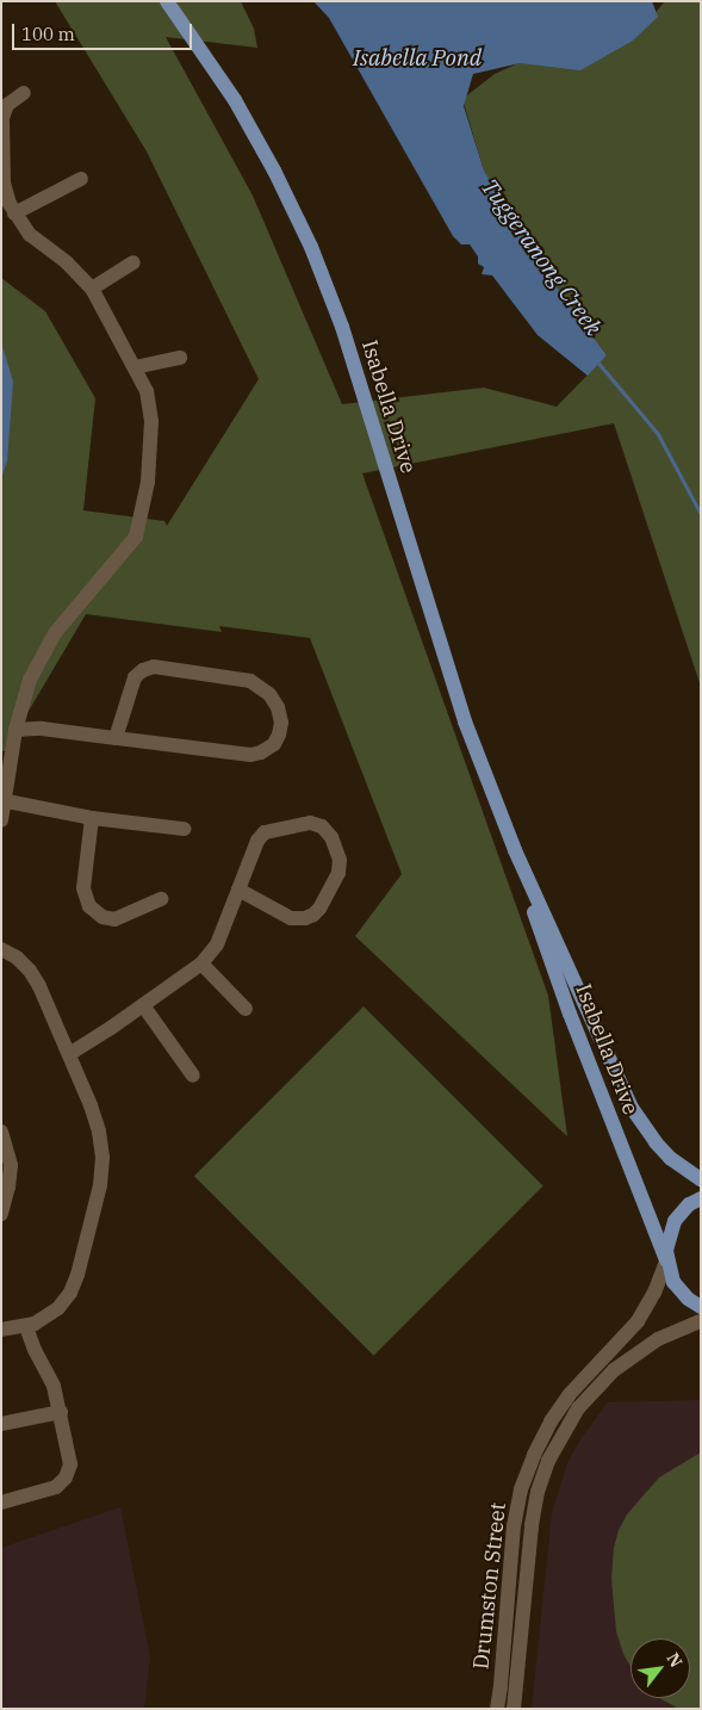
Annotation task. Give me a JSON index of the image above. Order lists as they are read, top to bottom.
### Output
{
  "streets": {
    "main road": ["Isabella Drive"],
    "street": ["Drumston Street"]
  },
  "crossings": [
    ["Isabella Drive", "Drumston Street"]
  ],
  "water": ["Isabella Pond", "Tuggeranong Creek"],
  "scale_bar": "100 m",
  "north": "top right"
}
